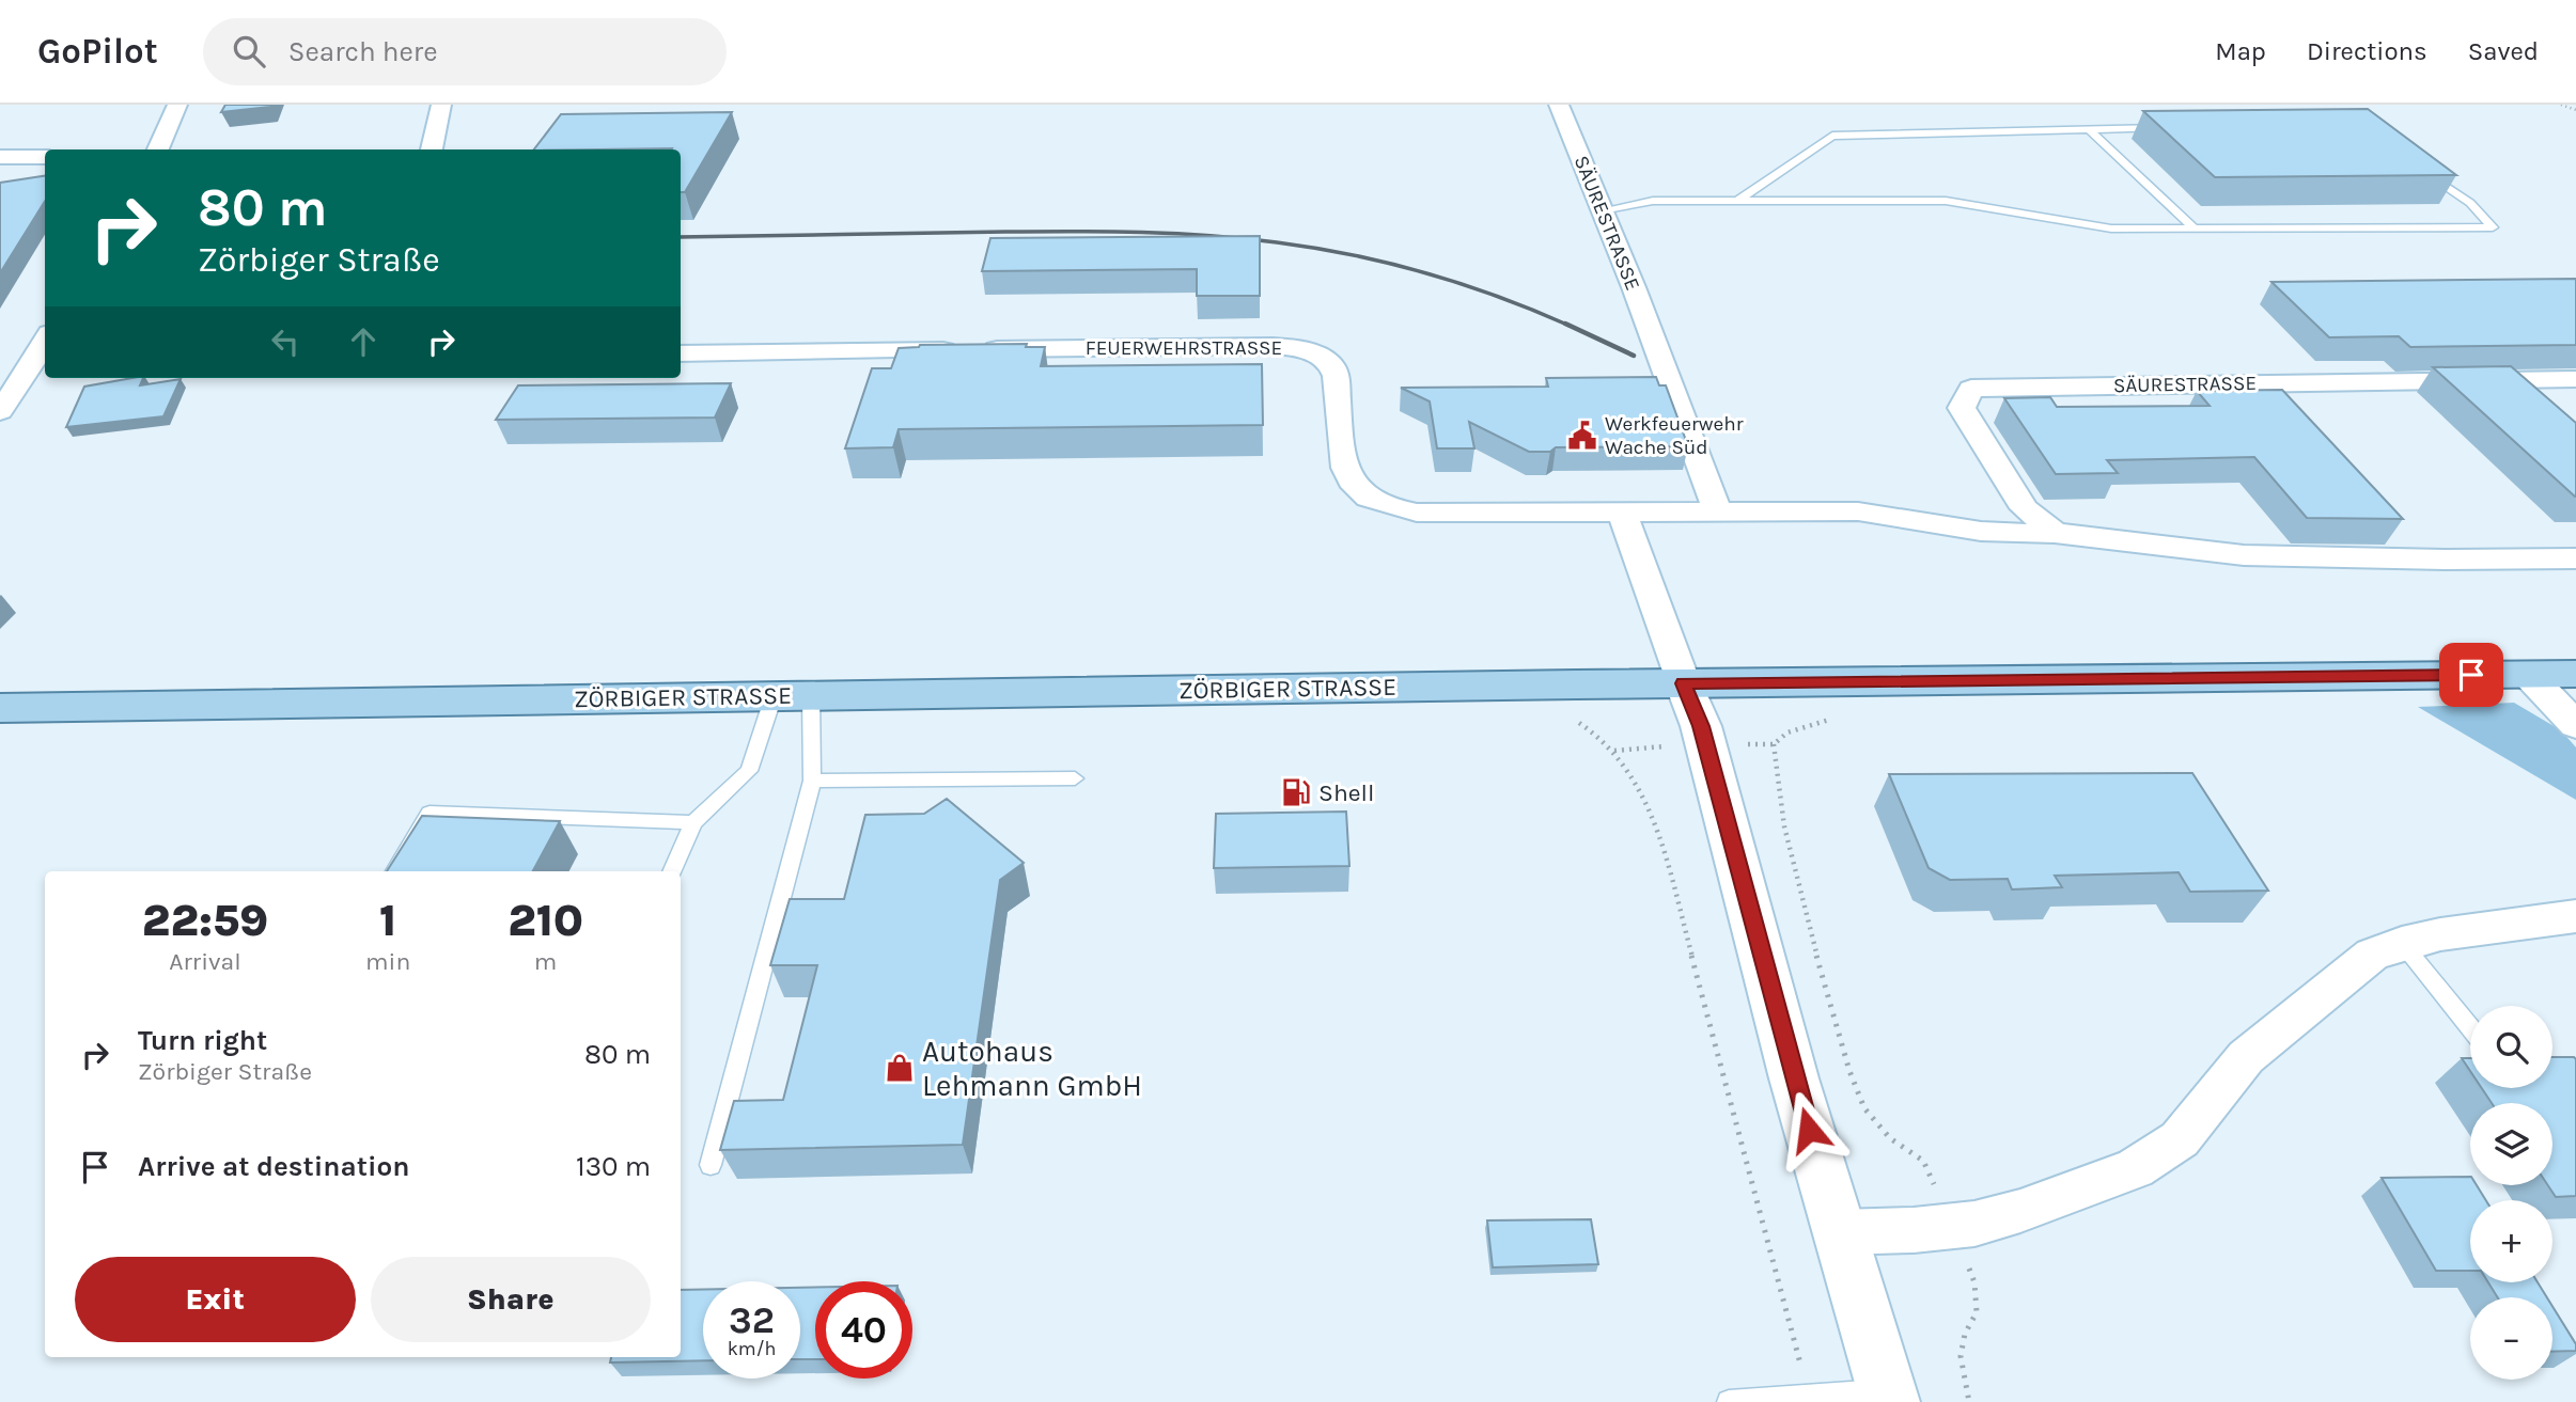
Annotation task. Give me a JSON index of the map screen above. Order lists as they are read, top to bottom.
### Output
{
  "streets": {
    "main road": ["ZÖRBIGER STRASSE"],
    "street": ["SÄURESTRASSE", "FEUERWEHRSTRASSE"]
  },
  "places": {
    "public building": ["Werkfeuerwehr Wache Süd"],
    "fuel station": ["Shell"],
    "shop": ["Autohaus Lehmann GmbH"]
  },
  "page": {
    "header": "GoPilot",
    "search": "Search here",
    "nav": ["Map", "Directions", "Saved"],
    "turn": ["80 m", "Zörbiger Straße"],
    "eta": [
      "22:59",
      "Arrival",
      "1",
      "min",
      "210",
      "m"
    ],
    "list": [
      {
        "name": "Turn right",
        "note": "Zörbiger Straße",
        "value": "80 m"
      },
      {
        "name": "Arrive at destination",
        "value": "130 m"
      }
    ],
    "map_buttons": ["+", "−"],
    "buttons": ["Exit", "Share"],
    "speed": "32 km/h",
    "limit": "40"
  }
}
